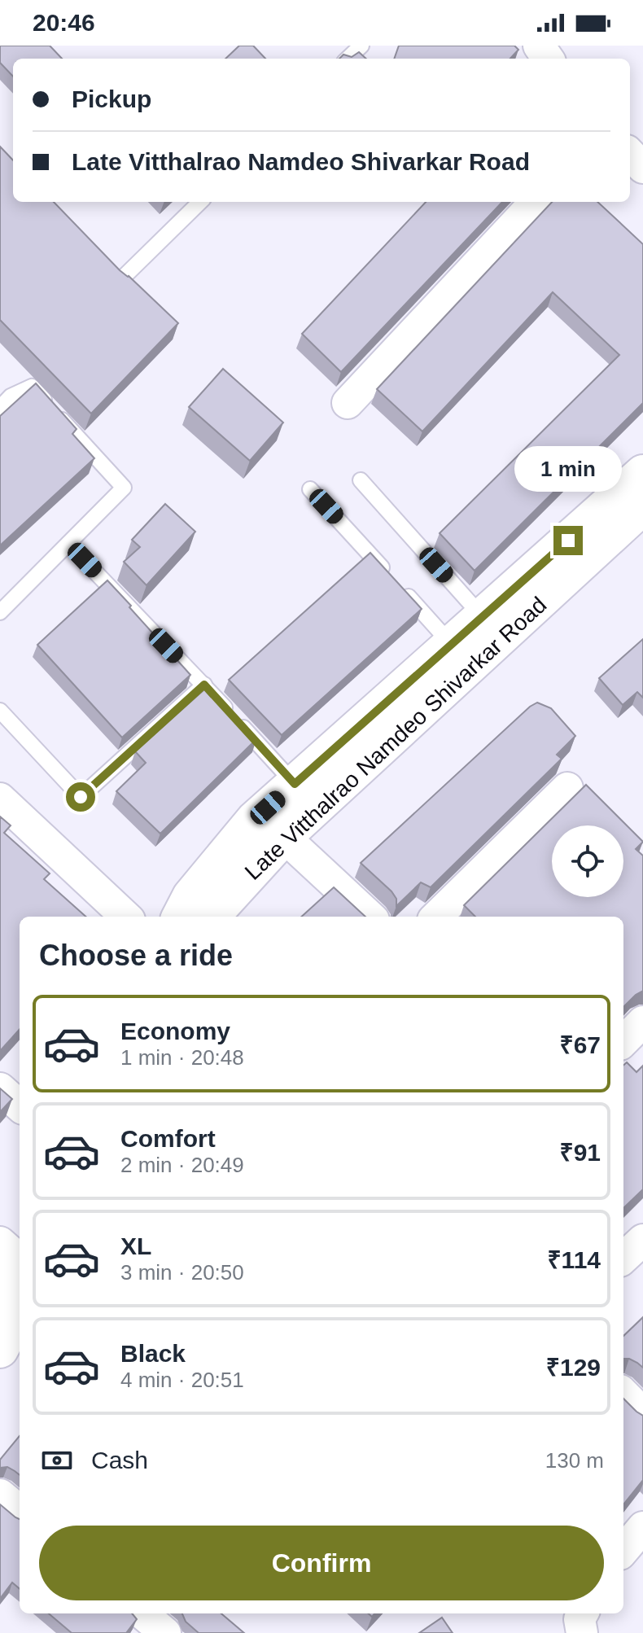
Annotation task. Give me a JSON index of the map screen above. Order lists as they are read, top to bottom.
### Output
{
  "streets": {
    "main road": ["Late Vitthalrao Namdeo Shivarkar Road"]
  },
  "page": {
    "status": "20:46",
    "banner": ["Pickup", "Late Vitthalrao Namdeo Shivarkar Road"],
    "bubble": "1 min",
    "heading": "Choose a ride",
    "list": [
      {
        "name": "Economy",
        "note": "1 min · 20:48",
        "value": "₹67"
      },
      {
        "name": "Comfort",
        "note": "2 min · 20:49",
        "value": "₹91"
      },
      {
        "name": "XL",
        "note": "3 min · 20:50",
        "value": "₹114"
      },
      {
        "name": "Black",
        "note": "4 min · 20:51",
        "value": "₹129"
      }
    ],
    "pay": ["Cash", "130 m"],
    "buttons": "Confirm"
  }
}
